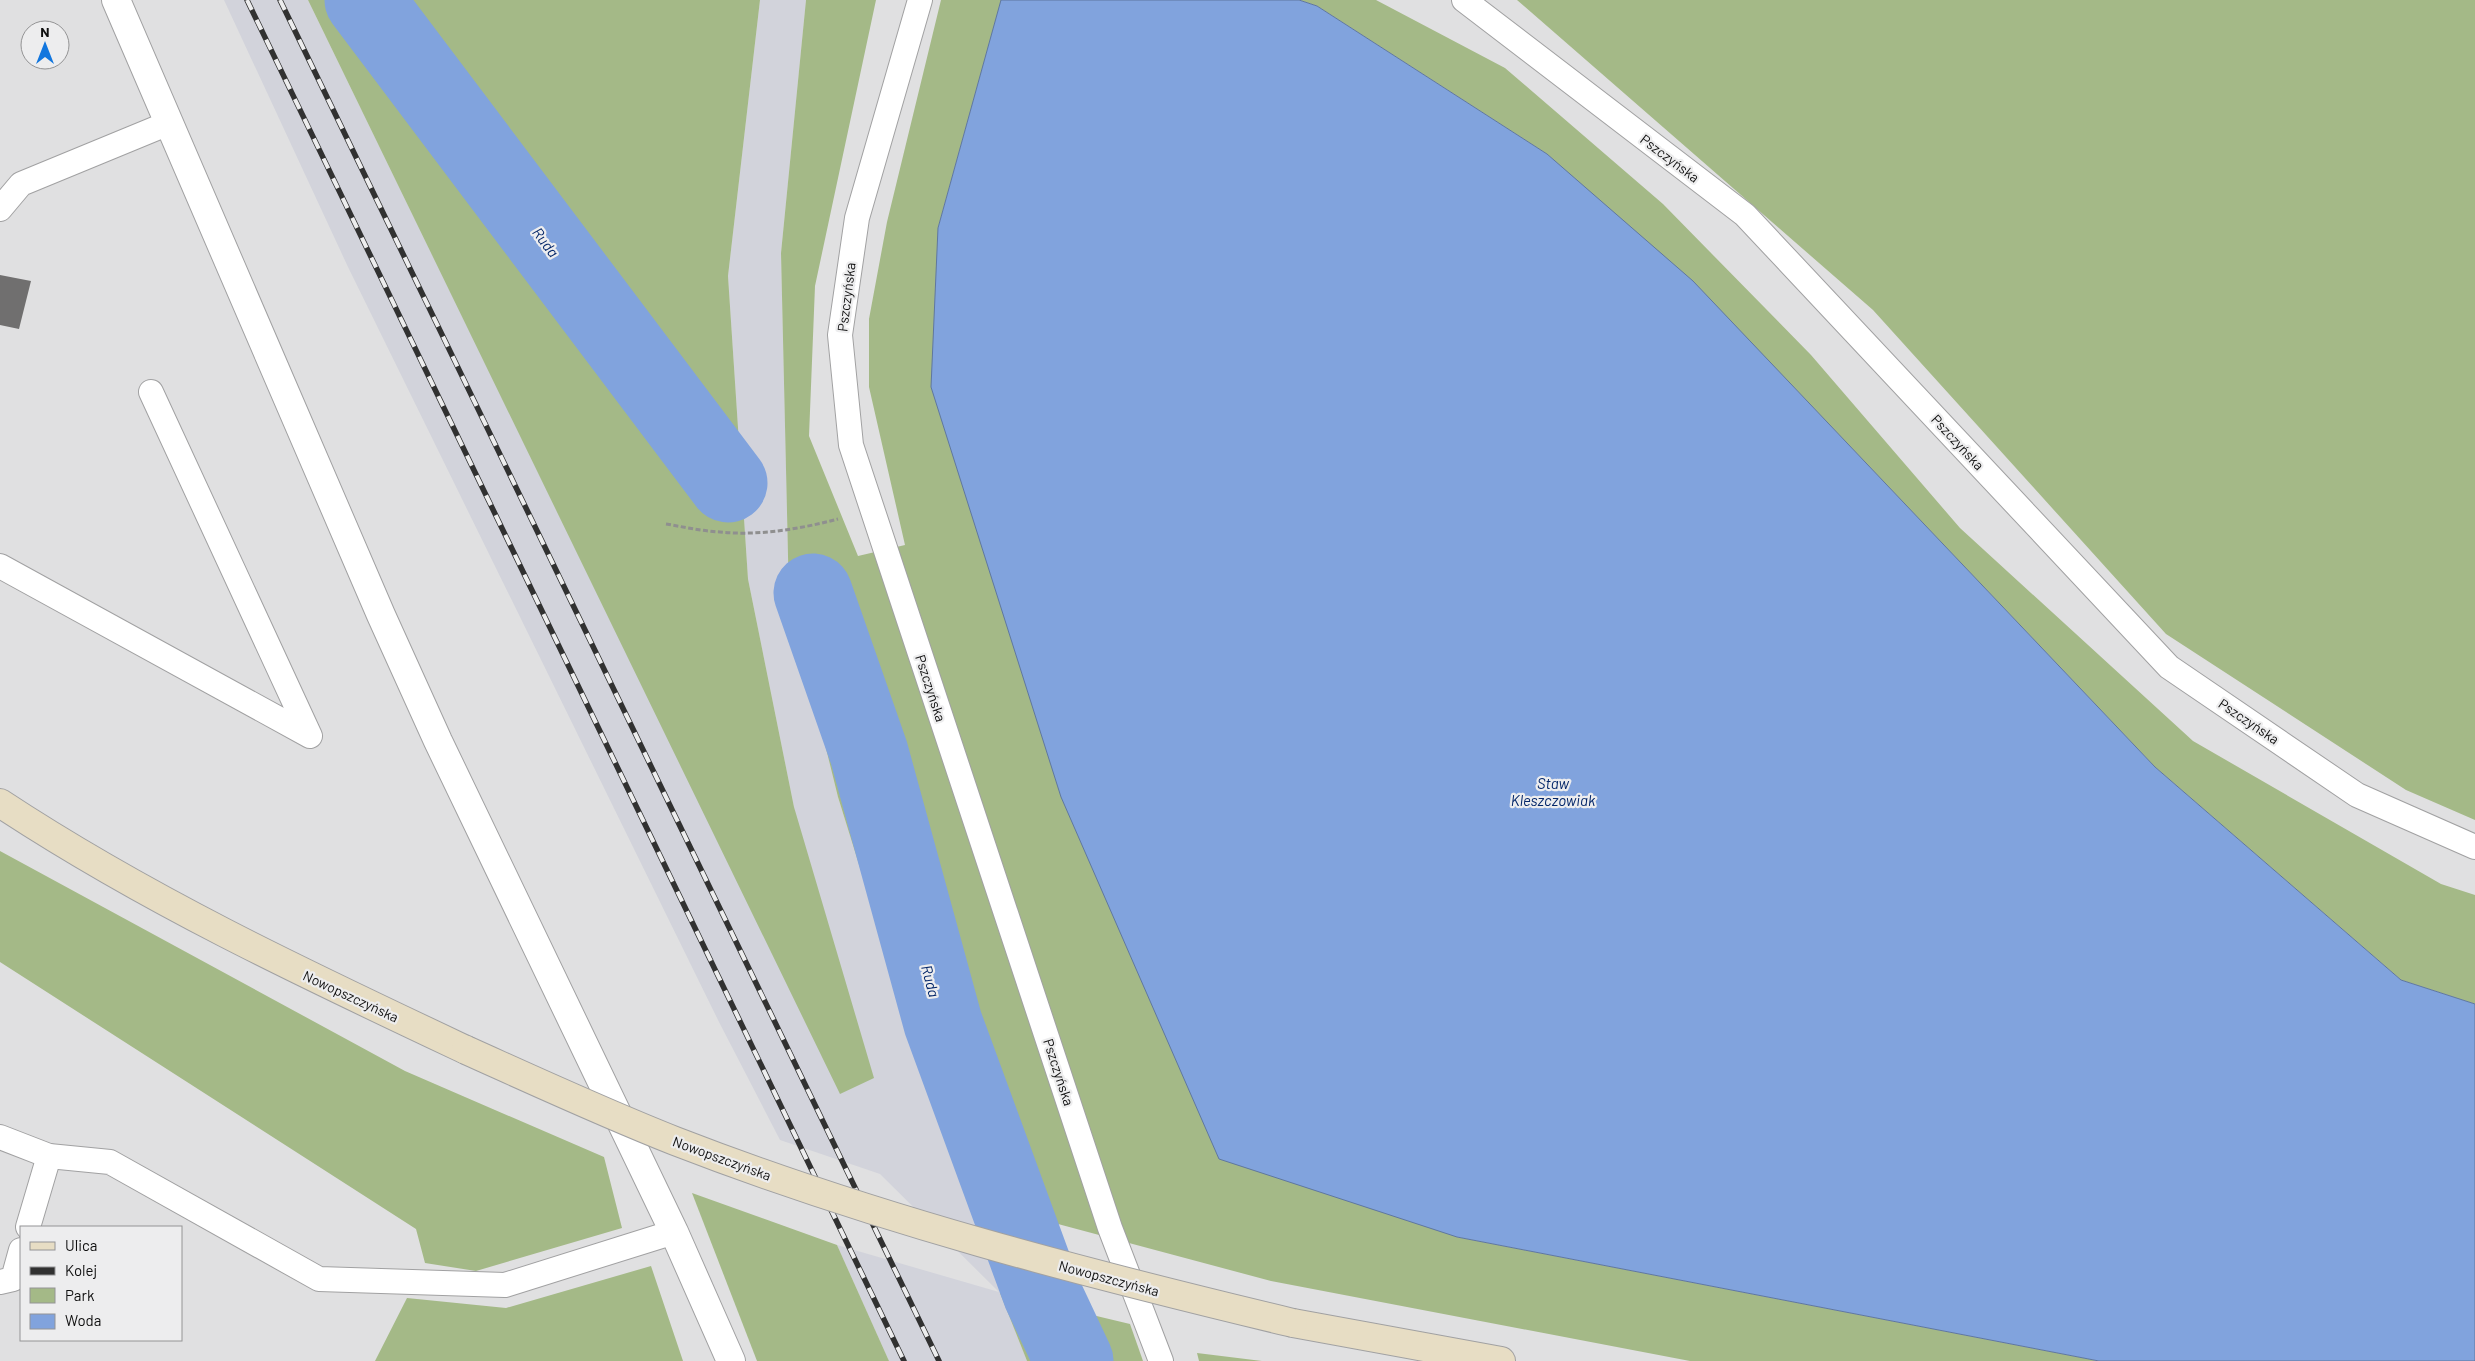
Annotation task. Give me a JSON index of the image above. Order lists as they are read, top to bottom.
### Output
{
  "streets": {
    "main road": ["Nowopszczyńska"],
    "lane": ["Pszczyńska"]
  },
  "water": ["Ruda", "Staw Kleszczowiak"],
  "legend": [
    "Ulica",
    "Kolej",
    "Park",
    "Woda"
  ],
  "north": "top"
}
